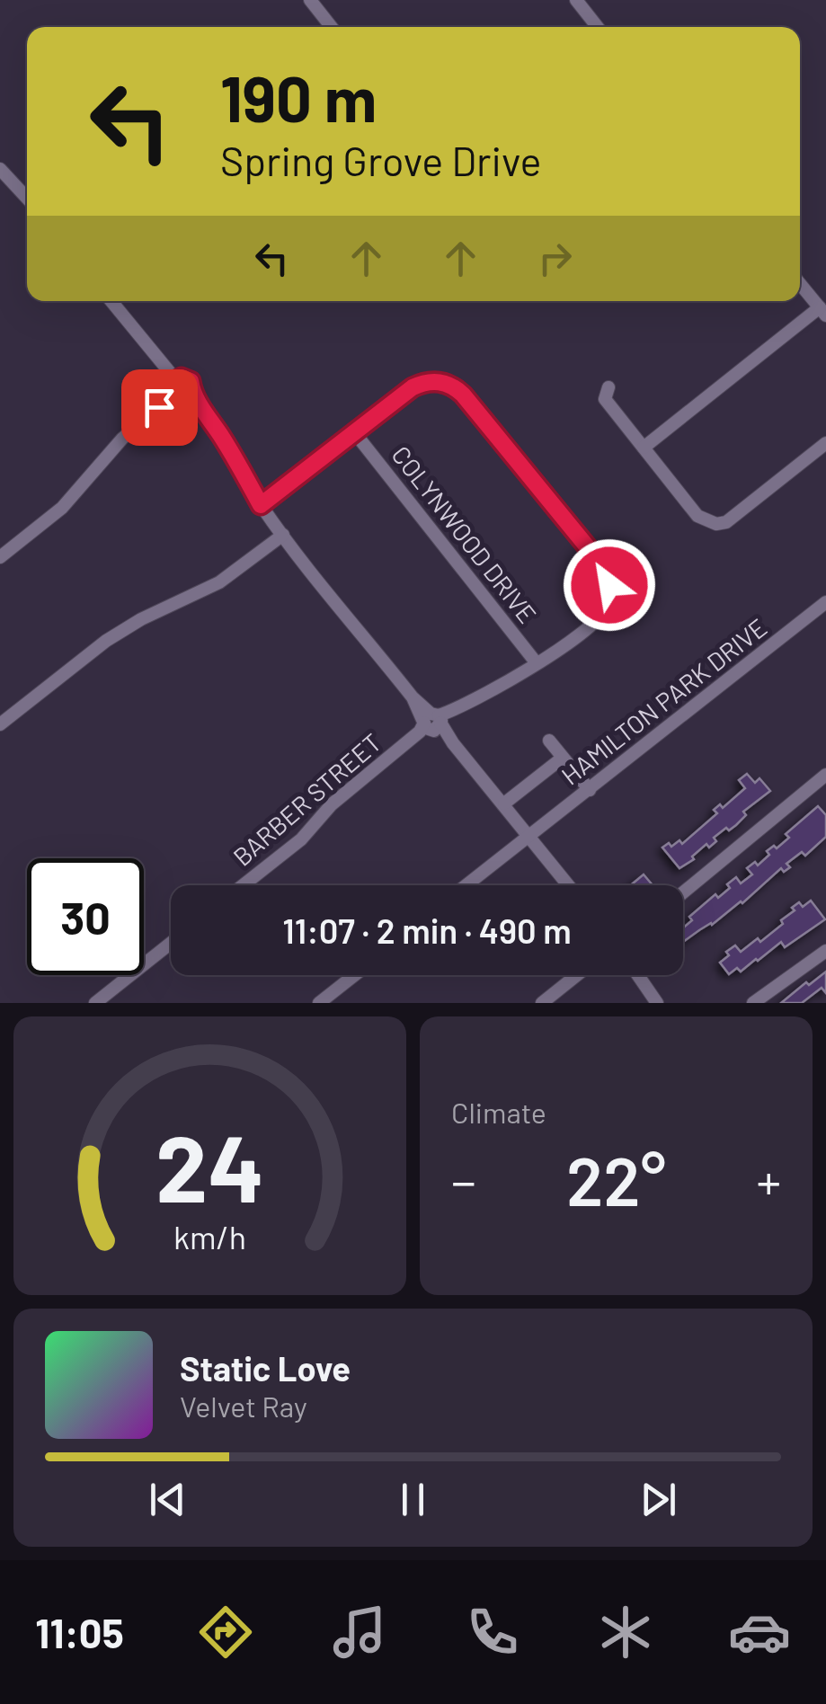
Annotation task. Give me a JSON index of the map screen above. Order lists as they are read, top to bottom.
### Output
{
  "streets": {
    "street": ["COLYNWOOD DRIVE", "HAMILTON PARK DRIVE", "BARBER STREET"]
  },
  "crossings": [
    ["COLYNWOOD DRIVE", "BARBER STREET"]
  ],
  "page": {
    "turn": ["190 m", "Spring Grove Drive"],
    "limit": "30",
    "trip": "11:07 · 2 min · 490 m",
    "tile": "Climate",
    "heat": ["−", "22°", "+"],
    "song": ["Static Love", "Velvet Ray"],
    "tabs": "11:05",
    "gauge": ["24", "km/h"]
  }
}
